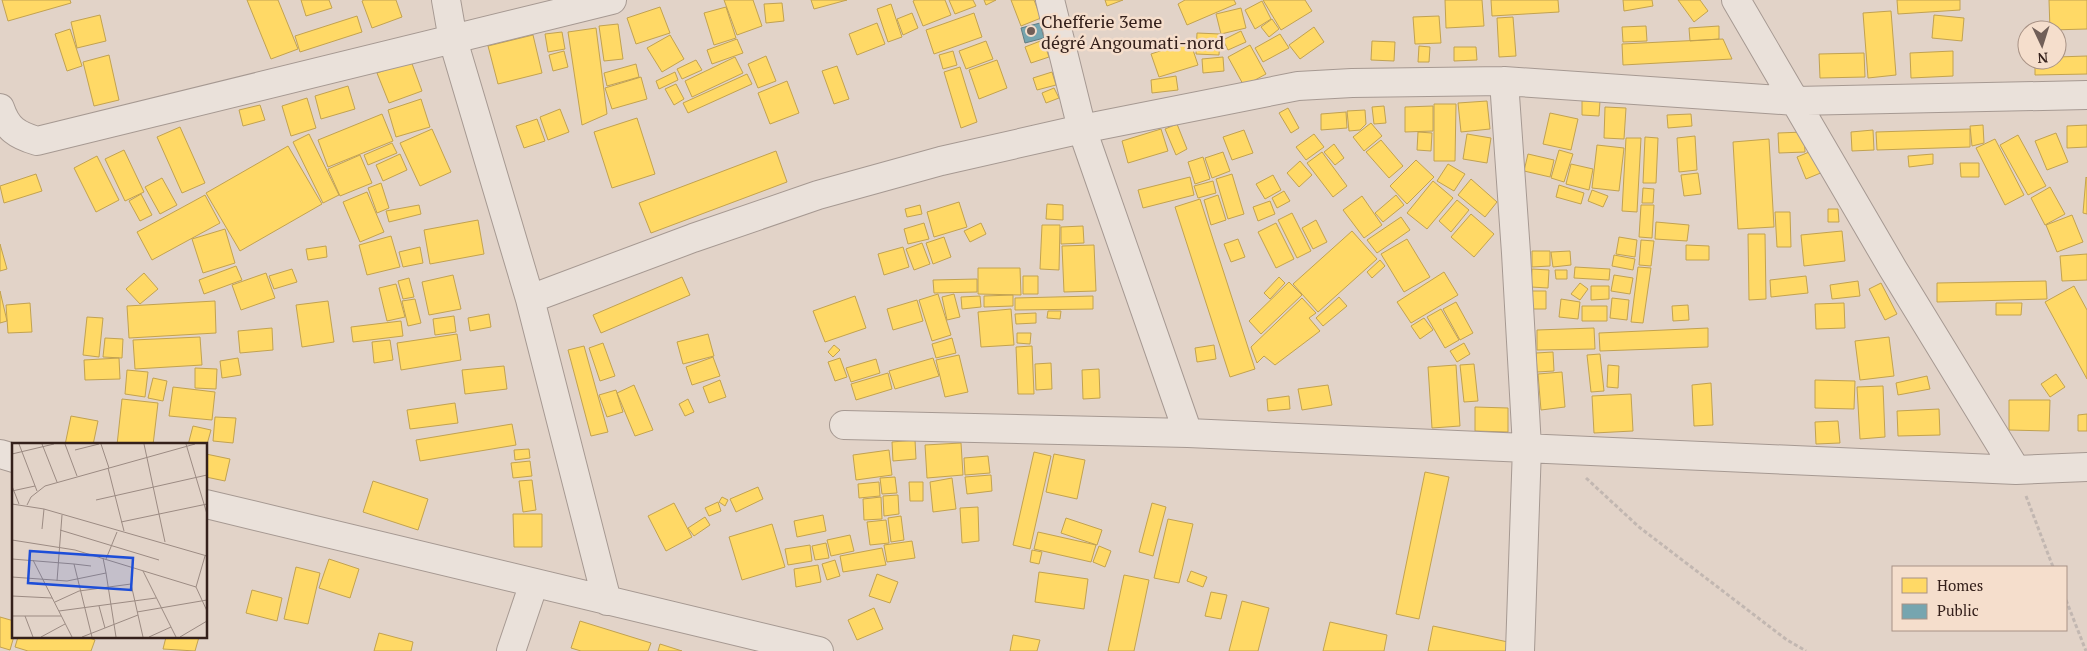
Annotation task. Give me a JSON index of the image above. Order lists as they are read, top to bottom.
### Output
{
  "places": ["Chefferie 3eme dégré Angoumati-nord"],
  "legend": ["Homes", "Public"],
  "north": "bottom"
}
